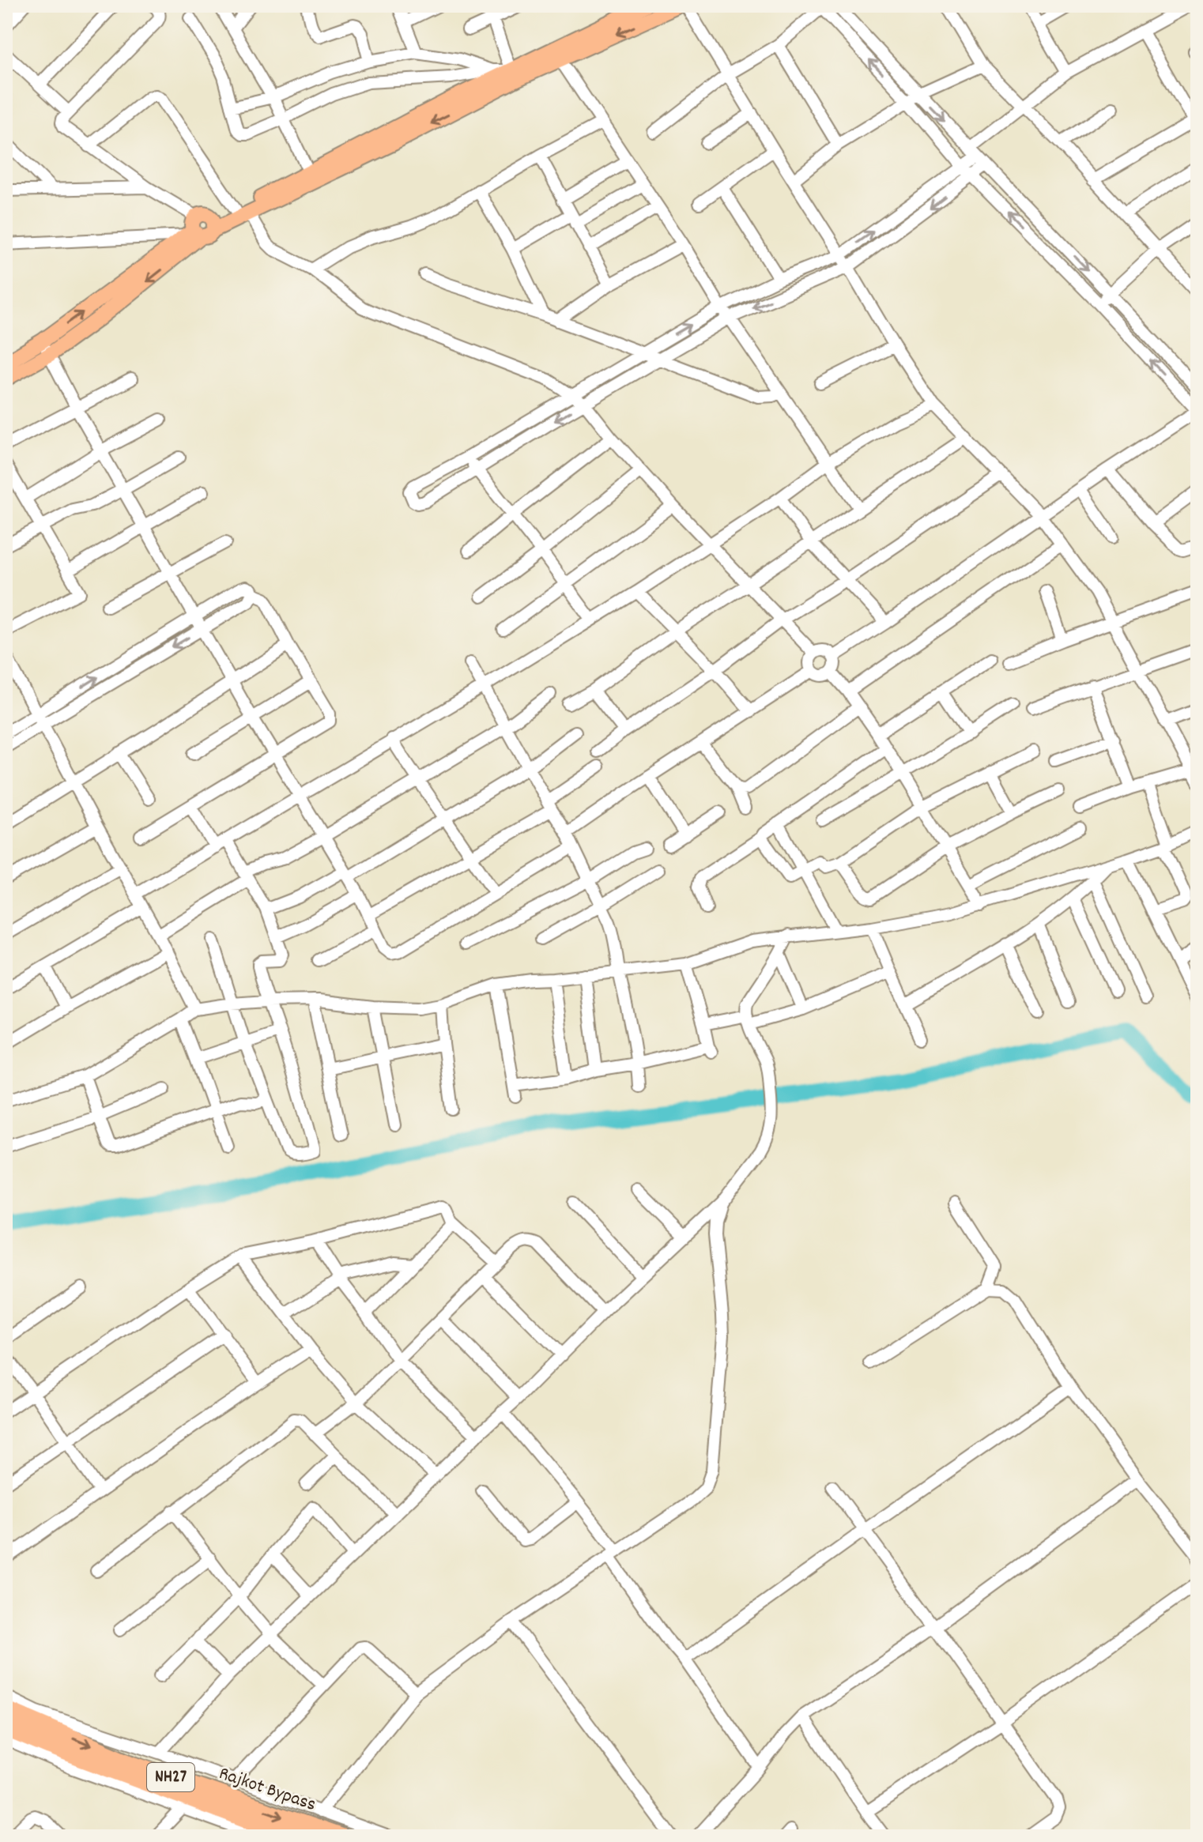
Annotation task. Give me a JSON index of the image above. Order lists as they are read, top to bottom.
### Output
{
  "streets": {
    "highway": ["NH27", "Rajkot Bypass"]
  }
}
